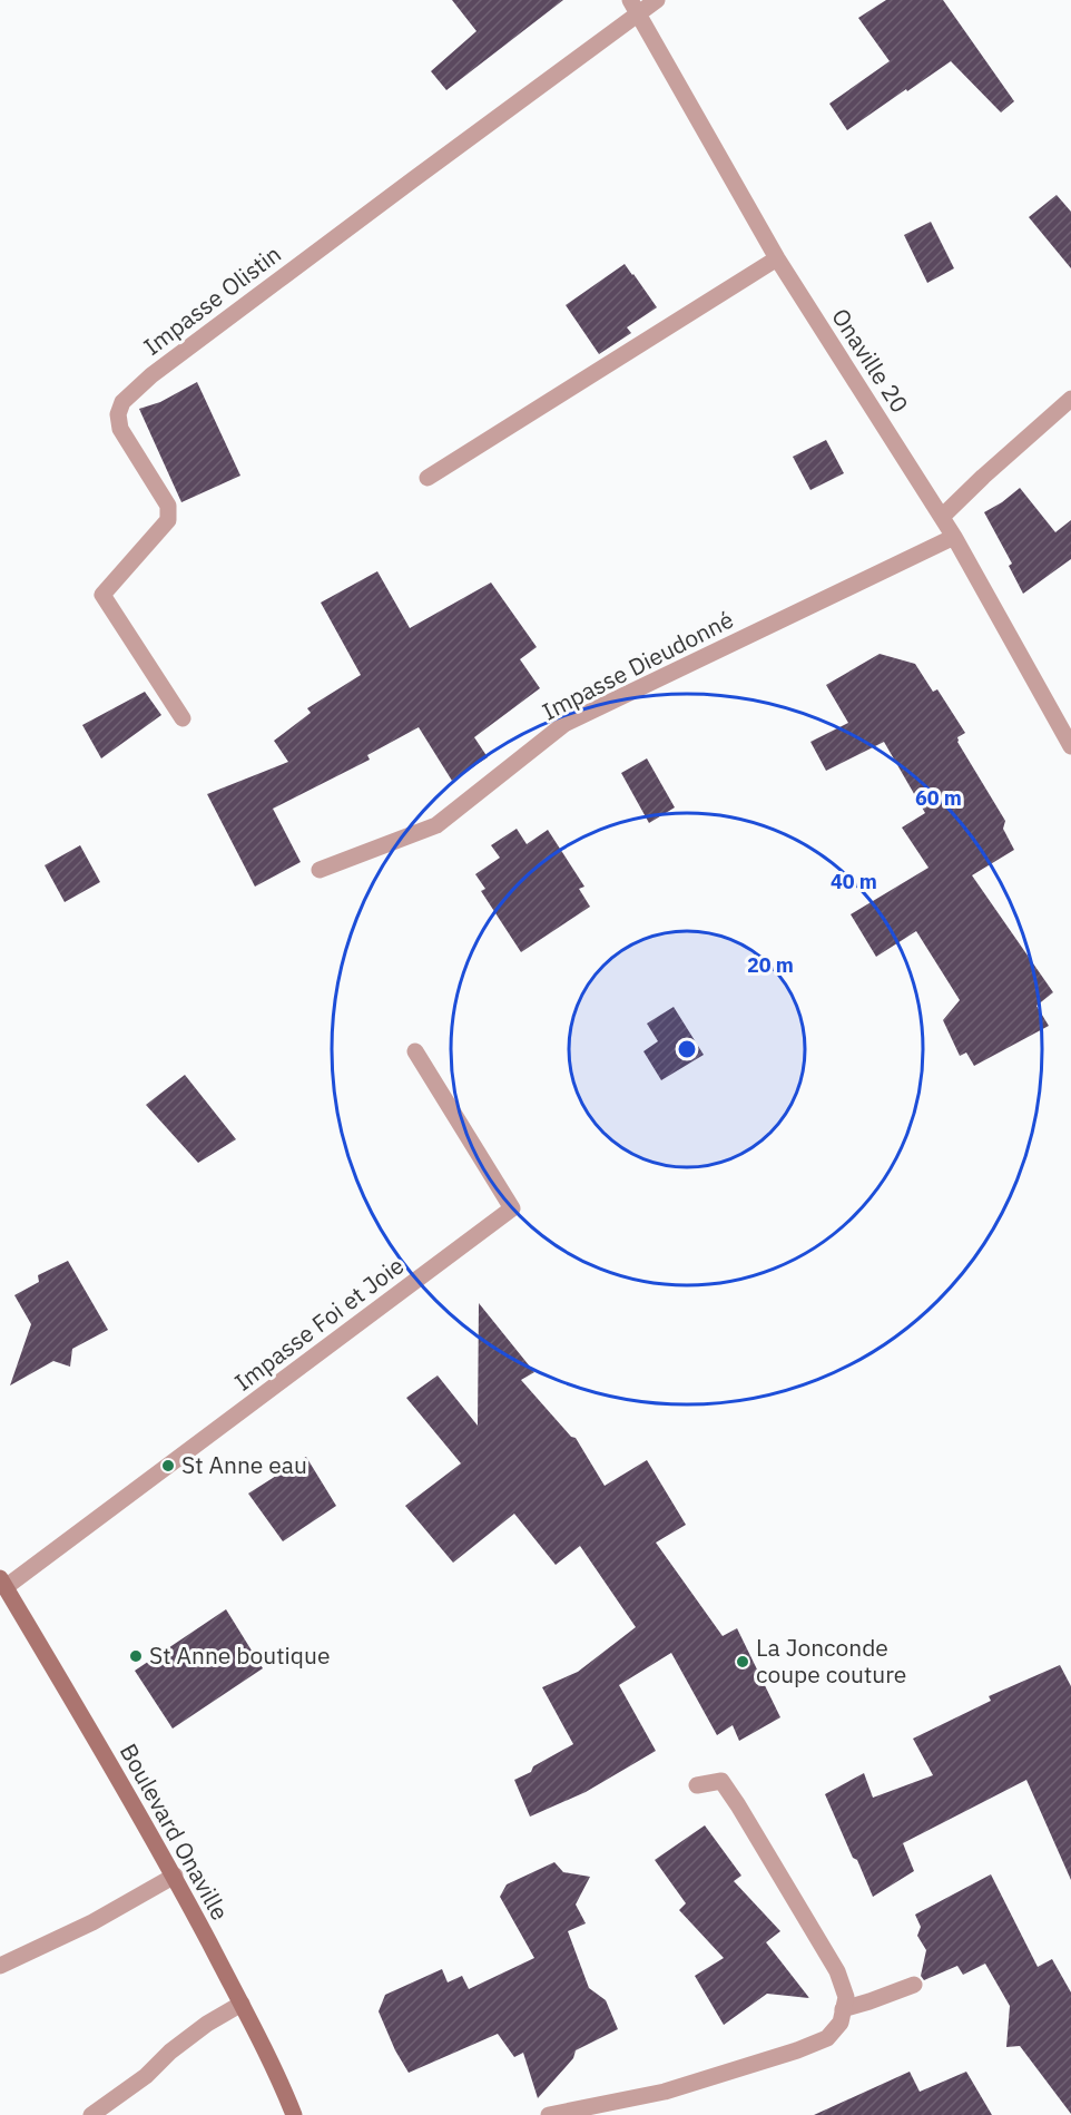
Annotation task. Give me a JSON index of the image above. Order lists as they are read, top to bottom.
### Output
{
  "streets": {
    "street": [
      "Impasse Olistin",
      "Onaville 20",
      "Impasse Dieudonné",
      "Impasse Foi et Joie",
      "Boulevard Onaville"
    ]
  },
  "crossings": [
    ["Impasse Olistin", "Onaville 20"],
    ["Onaville 20", "Impasse Dieudonné"],
    ["Impasse Foi et Joie", "Boulevard Onaville"]
  ],
  "places": ["St Anne eau", "St Anne boutique", "La Jonconde coupe couture"],
  "rings": ["60 m", "40 m", "20 m"]
}
